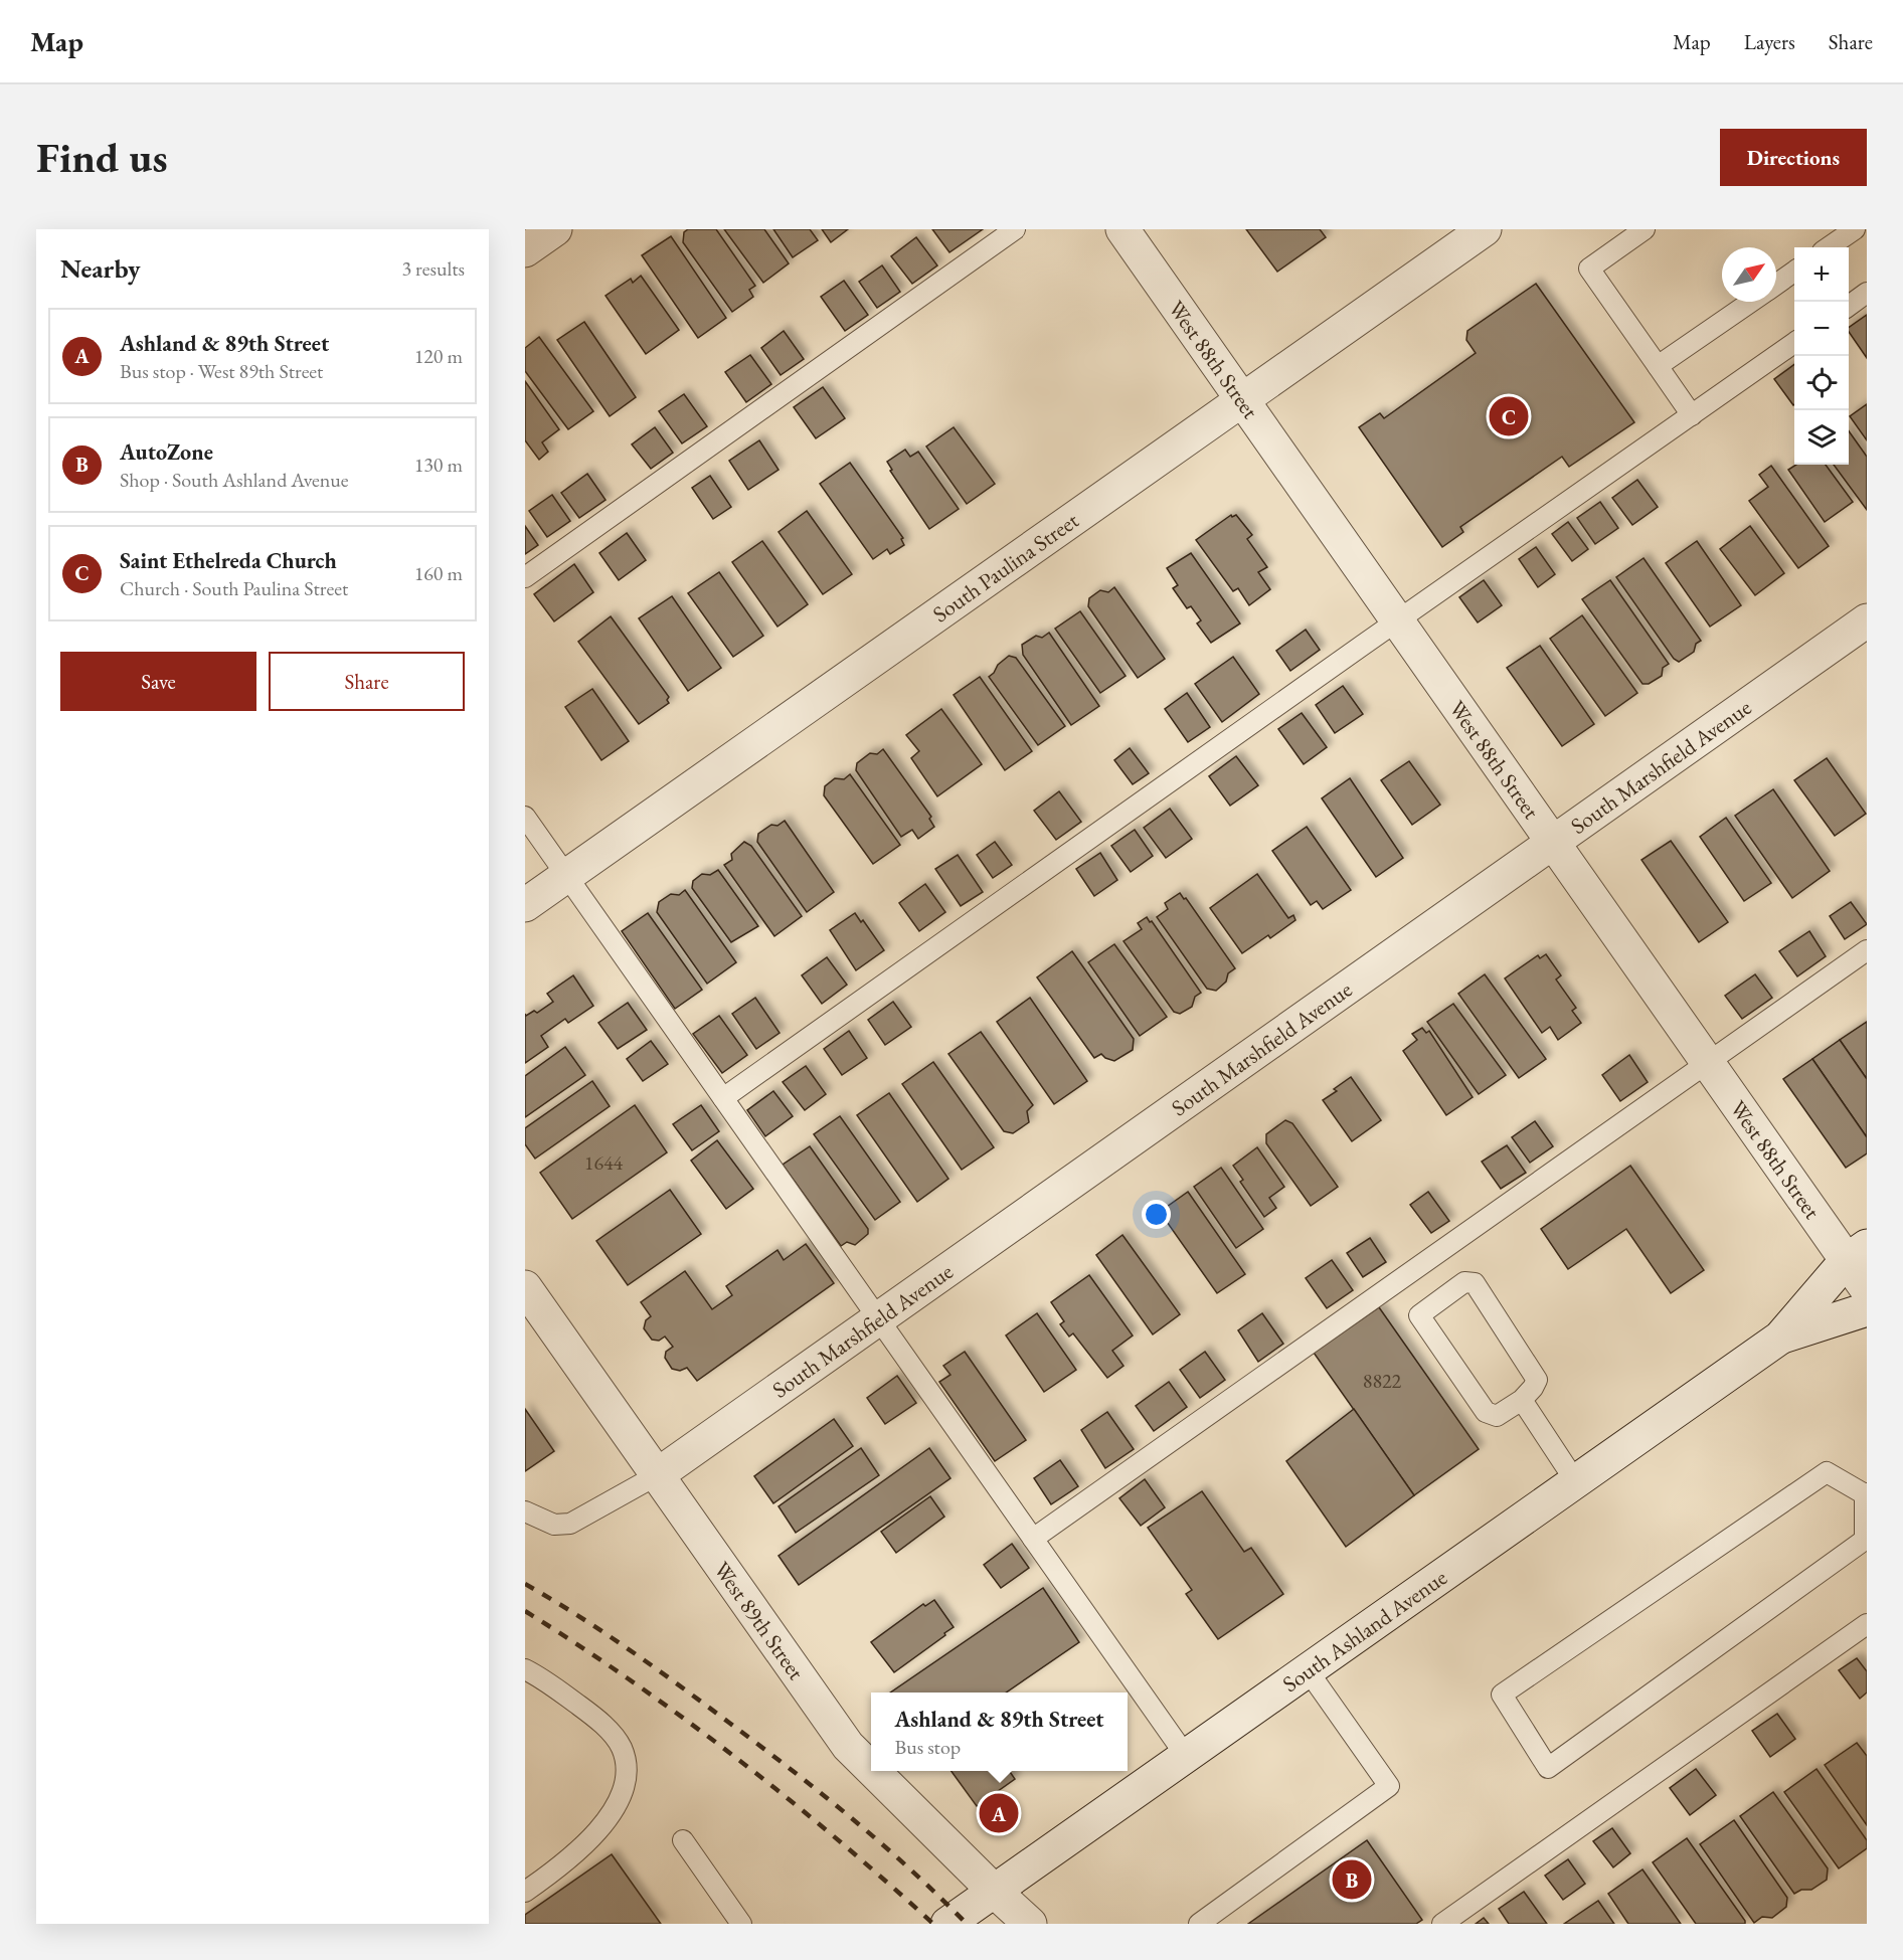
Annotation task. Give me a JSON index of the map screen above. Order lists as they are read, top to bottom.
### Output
{
  "streets": {
    "street": [
      "West 88th Street",
      "South Paulina Street",
      "South Marshfield Avenue",
      "West 89th Street",
      "South Ashland Avenue"
    ]
  },
  "crossings": [
    ["West 88th Street", "South Paulina Street"],
    ["West 88th Street", "South Marshfield Avenue"],
    ["West 88th Street", "South Ashland Avenue"],
    ["South Marshfield Avenue", "West 89th Street"],
    ["West 89th Street", "South Ashland Avenue"]
  ],
  "house_numbers": ["1644", "8822"],
  "north": "top right",
  "page": {
    "header": "Map",
    "nav": ["Map", "Layers", "Share"],
    "buttons": [
      "Directions",
      ["Save", "Share"]
    ],
    "title": "Find us",
    "heading": ["Nearby", "3 results"],
    "map_buttons": ["+", "−"],
    "list": [
      {
        "mark": "A",
        "name": "Ashland & 89th Street",
        "note": "Bus stop · West 89th Street",
        "value": "120 m"
      },
      {
        "mark": "B",
        "name": "AutoZone",
        "note": "Shop · South Ashland Avenue",
        "value": "130 m"
      },
      {
        "mark": "C",
        "name": "Saint Ethelreda Church",
        "note": "Church · South Paulina Street",
        "value": "160 m"
      }
    ],
    "pins": ["C", "A", "B"],
    "popup": ["Ashland & 89th Street", "Bus stop"]
  }
}
